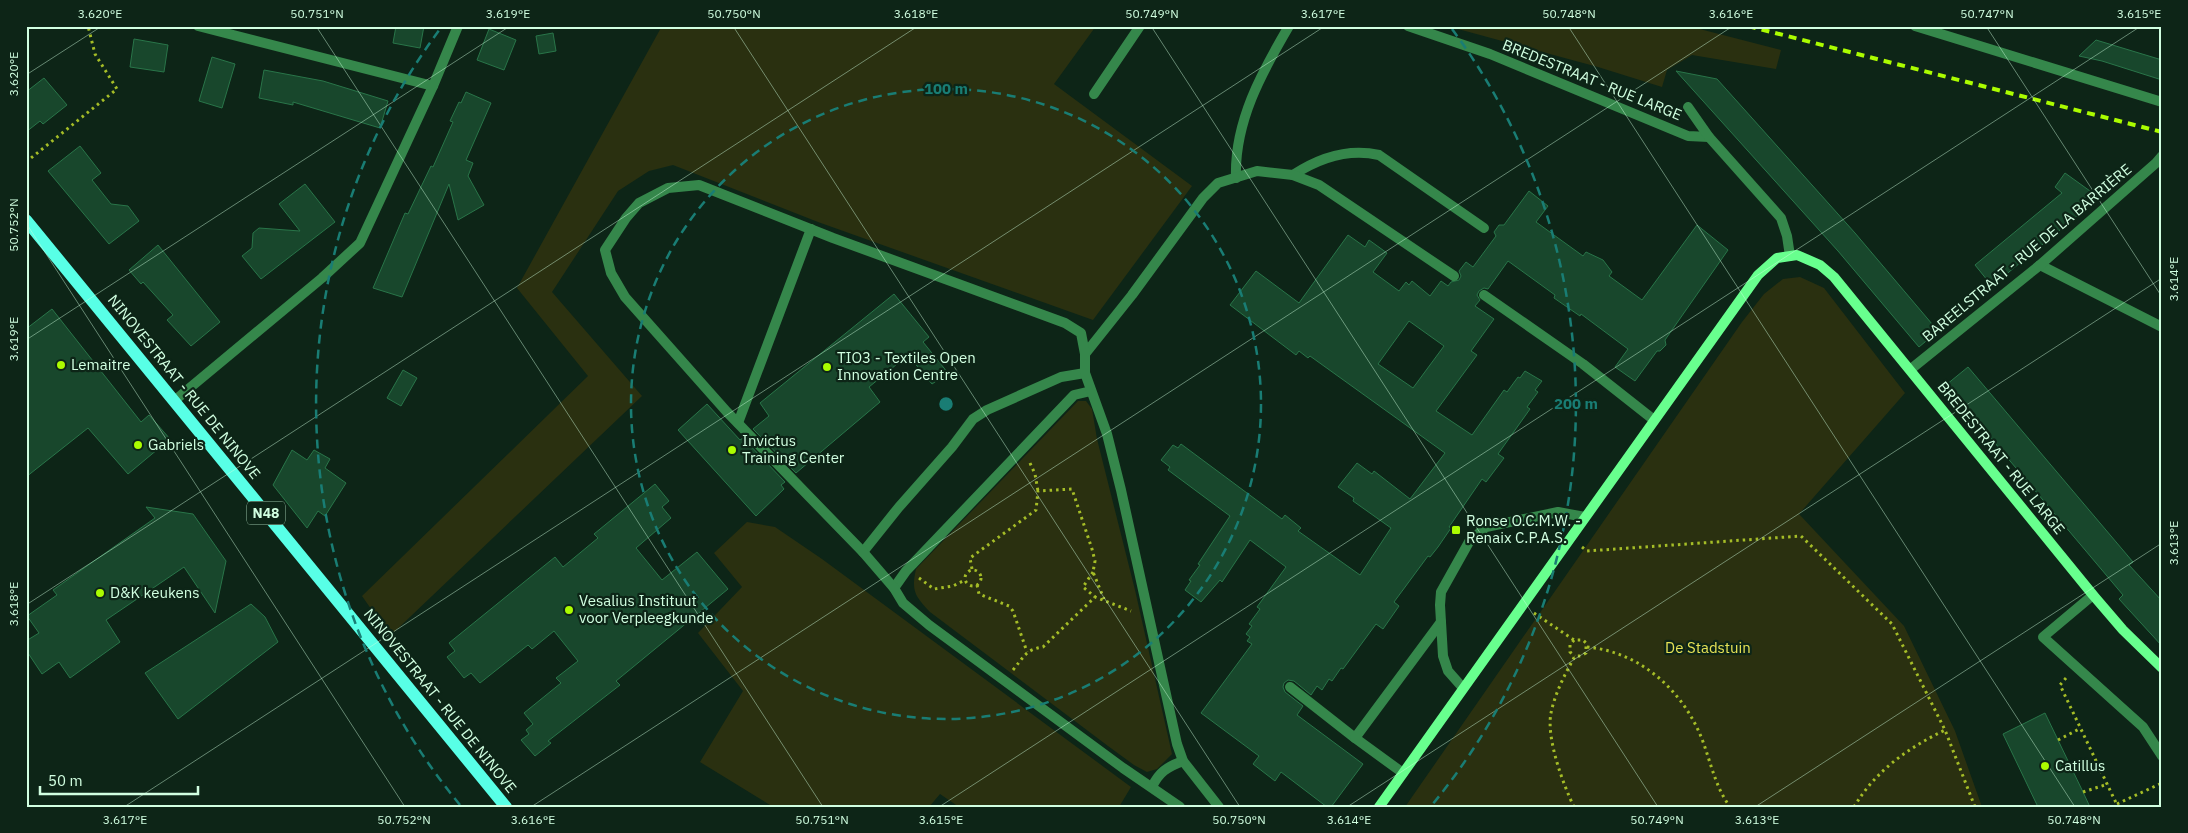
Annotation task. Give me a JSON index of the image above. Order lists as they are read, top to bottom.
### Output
{
  "streets": {
    "main road": ["NINOVESTRAAT - RUE DE NINOVE", "N48"],
    "street": ["BREDESTRAAT - RUE LARGE", "BAREELSTRAAT - RUE DE LA BARRIÈRE"]
  },
  "crossings": [
    ["BREDESTRAAT - RUE LARGE", "BAREELSTRAAT - RUE DE LA BARRIÈRE"]
  ],
  "parks": ["De Stadstuin"],
  "places": {
    "other": [
      "Lemaitre",
      "TIO3 - Textiles Open Innovation Centre",
      "Gabriels",
      "Invictus Training Center",
      "D&K keukens",
      "Vesalius Instituut voor Verpleegkunde",
      "Catillus"
    ],
    "transit": ["Ronse O.C.M.W. - Renaix C.P.A.S."]
  },
  "scale_bar": "50 m",
  "coordinates": [
    "3.620°E",
    "50.751°N",
    "3.619°E",
    "50.750°N",
    "3.618°E",
    "50.749°N",
    "3.617°E",
    "50.748°N",
    "3.616°E",
    "50.747°N",
    "3.615°E",
    "50.752°N",
    "3.614°E",
    "3.613°E"
  ],
  "rings": ["100 m", "200 m"]
}
